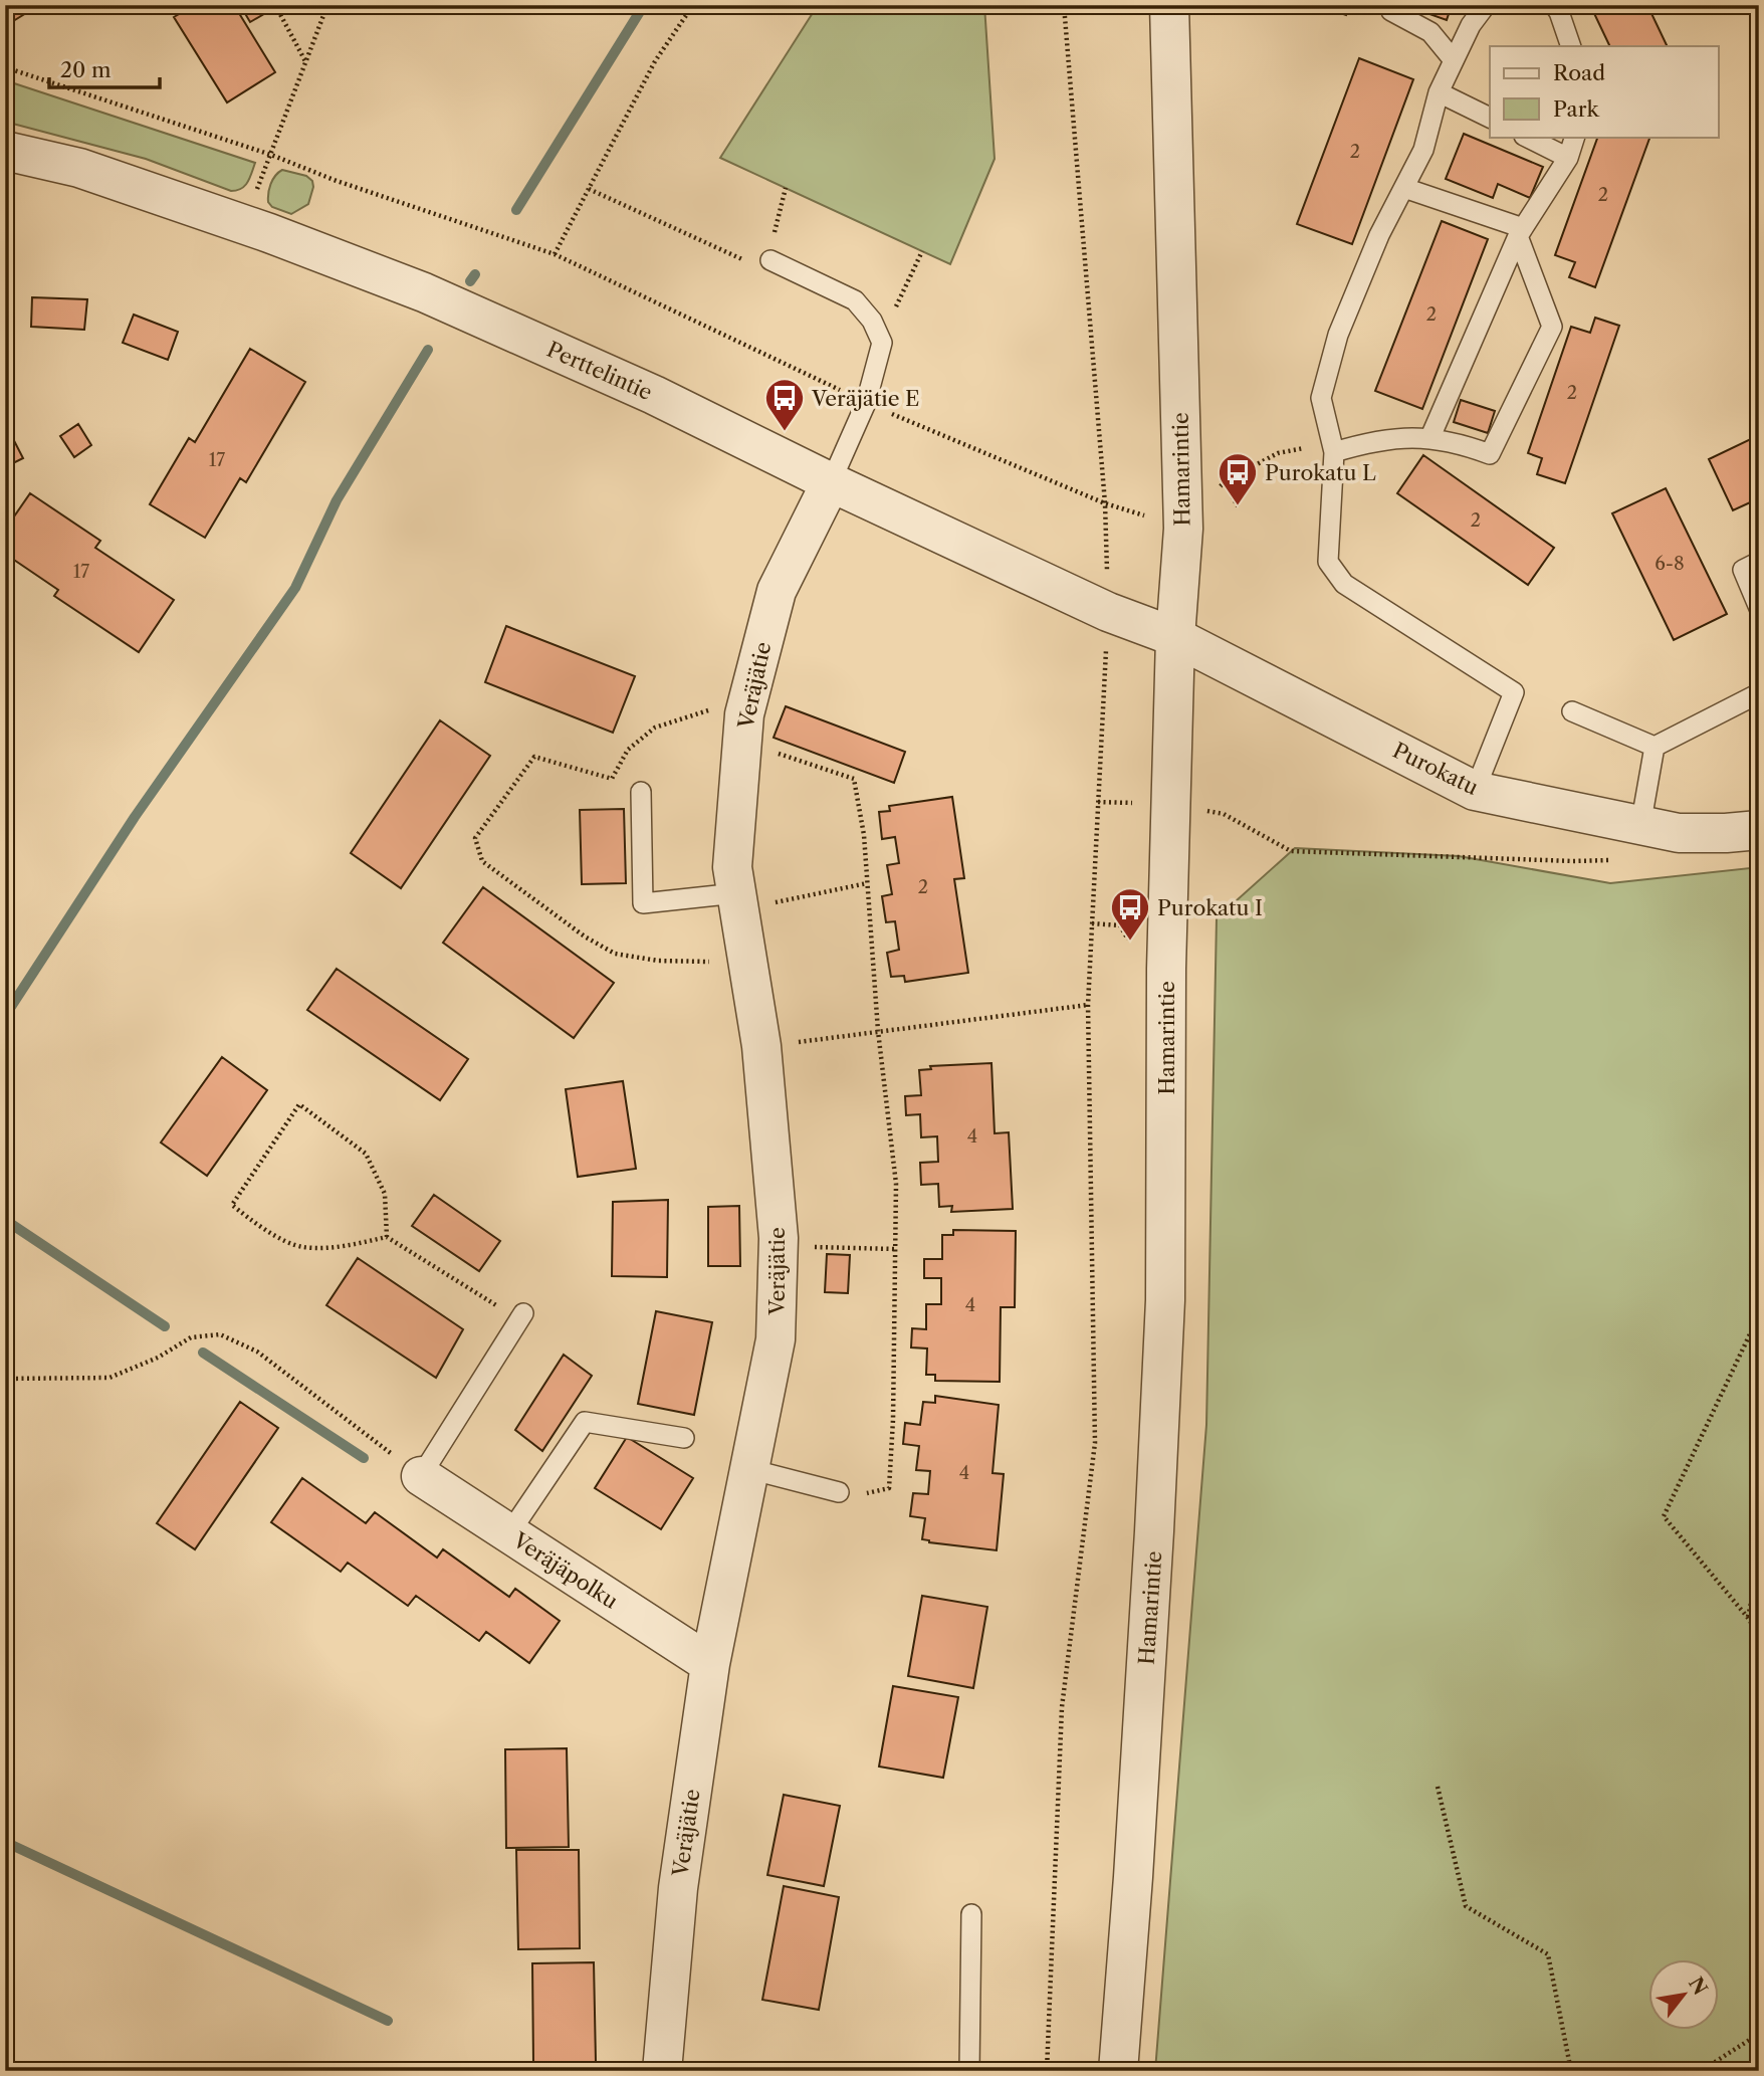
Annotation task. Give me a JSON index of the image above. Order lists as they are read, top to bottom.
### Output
{
  "streets": {
    "street": [
      "Perttelintie",
      "Hamarintie",
      "Veräjätie",
      "Purokatu",
      "Veräjäpolku"
    ]
  },
  "crossings": [
    ["Perttelintie", "Hamarintie"],
    ["Perttelintie", "Veräjätie"],
    ["Perttelintie", "Purokatu"],
    ["Hamarintie", "Purokatu"],
    ["Veräjätie", "Veräjäpolku"]
  ],
  "places": {
    "bus stop": ["Veräjätie E", "Purokatu L", "Purokatu I"]
  },
  "house_numbers": [
    "2",
    "2",
    "2",
    "2",
    "17",
    "2",
    "6-8",
    "17",
    "2",
    "4",
    "4",
    "4"
  ],
  "legend": ["Road", "Park"],
  "scale_bar": "20 m",
  "north": "top right"
}
